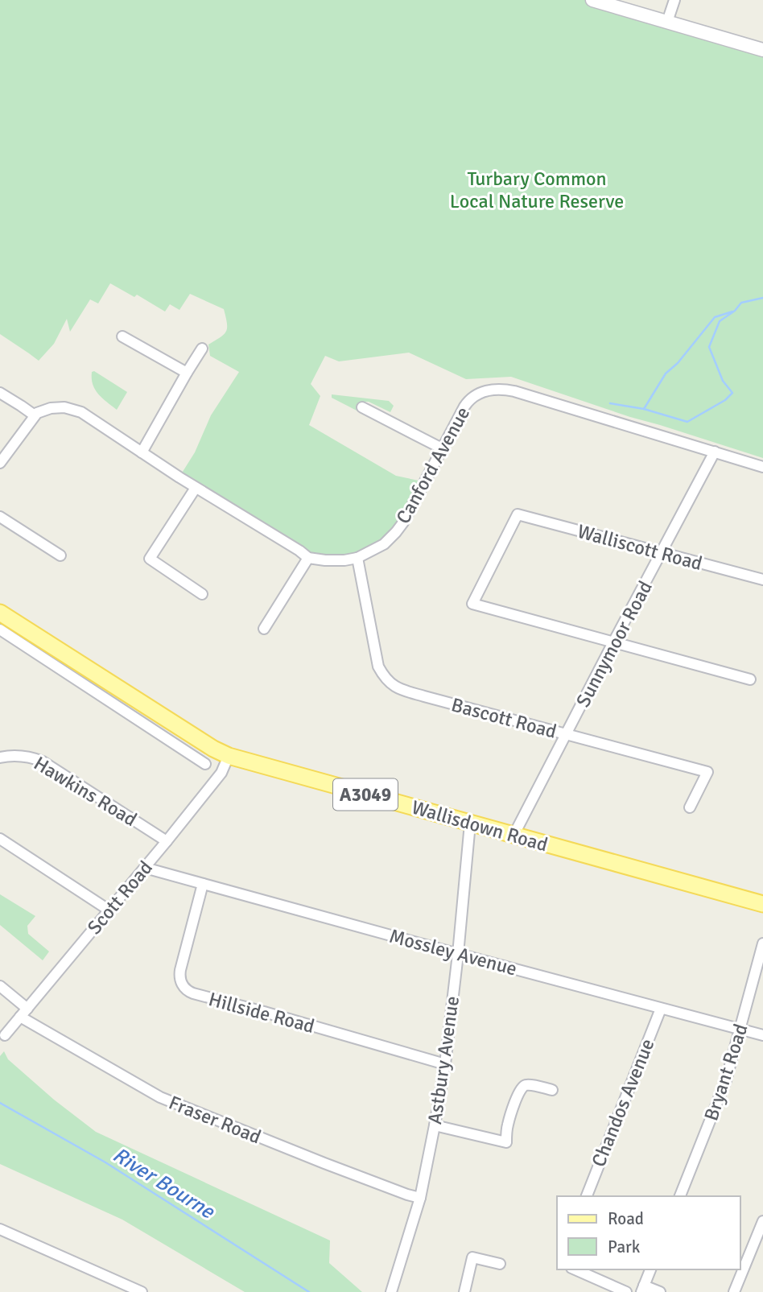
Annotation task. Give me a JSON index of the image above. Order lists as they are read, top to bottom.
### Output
{
  "streets": {
    "main road": ["A3049", "Wallisdown Road"],
    "street": [
      "Canford Avenue",
      "Walliscott Road",
      "Sunnymoor Road",
      "Bascott Road",
      "Hawkins Road",
      "Scott Road",
      "Mossley Avenue",
      "Hillside Road",
      "Astbury Avenue",
      "Bryant Road",
      "Chandos Avenue",
      "Fraser Road"
    ]
  },
  "crossings": [
    ["Canford Avenue", "Sunnymoor Road"],
    ["Canford Avenue", "Bascott Road"],
    ["Walliscott Road", "Sunnymoor Road"],
    ["Sunnymoor Road", "Bascott Road"],
    ["Sunnymoor Road", "Wallisdown Road"],
    ["Hawkins Road", "Scott Road"],
    ["Wallisdown Road", "Scott Road"],
    ["Wallisdown Road", "Astbury Avenue"],
    ["Scott Road", "Mossley Avenue"],
    ["Scott Road", "Fraser Road"],
    ["Mossley Avenue", "Hillside Road"],
    ["Mossley Avenue", "Astbury Avenue"],
    ["Mossley Avenue", "Bryant Road"],
    ["Mossley Avenue", "Chandos Avenue"],
    ["Hillside Road", "Astbury Avenue"],
    ["Astbury Avenue", "Fraser Road"]
  ],
  "water": ["River Bourne"],
  "parks": ["Turbary Common Local Nature Reserve"],
  "legend": ["Road", "Park"]
}
